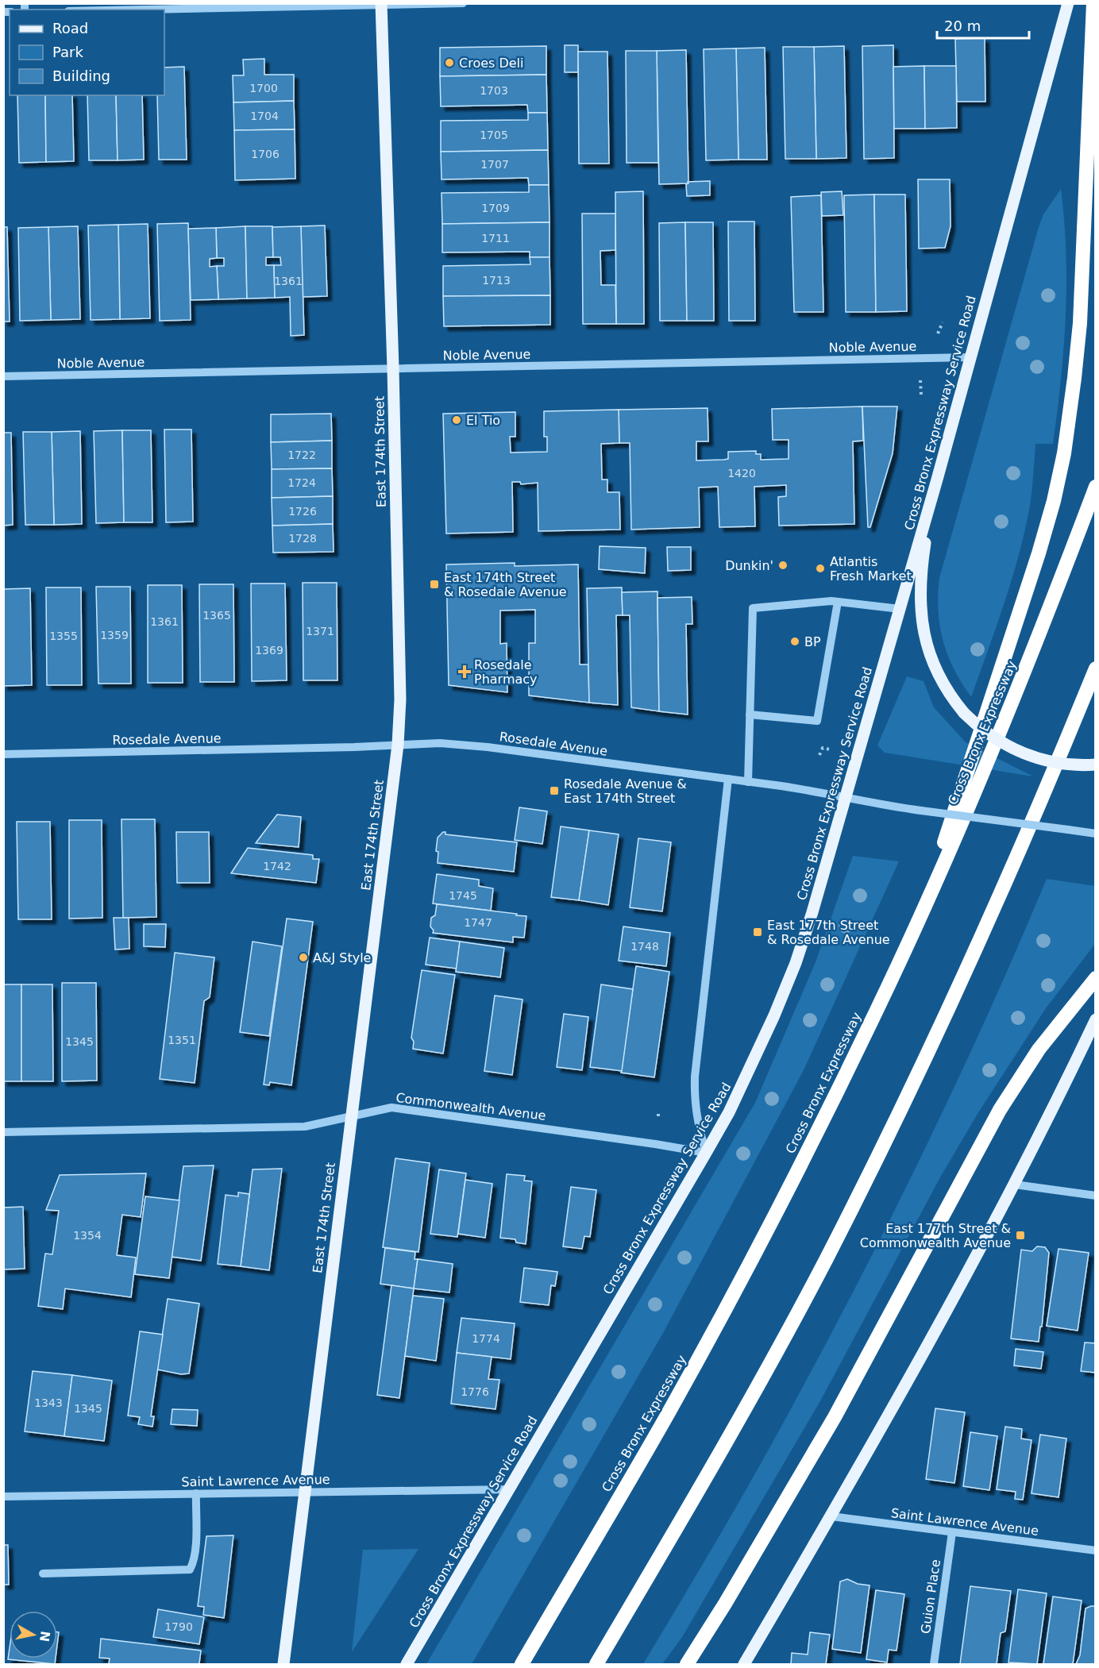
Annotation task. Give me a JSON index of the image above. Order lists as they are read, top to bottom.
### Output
{
  "streets": {
    "highway": ["Cross Bronx Expressway"],
    "main road": ["Cross Bronx Expressway Service Road", "East 174th Street"],
    "street": [
      "Noble Avenue",
      "Rosedale Avenue",
      "Commonwealth Avenue",
      "Saint Lawrence Avenue",
      "Guion Place"
    ]
  },
  "crossings": [
    ["Noble Avenue", "Cross Bronx Expressway Service Road"],
    ["Noble Avenue", "East 174th Street"],
    ["Cross Bronx Expressway Service Road", "Rosedale Avenue"],
    ["Cross Bronx Expressway Service Road", "Commonwealth Avenue"],
    ["Cross Bronx Expressway Service Road", "Saint Lawrence Avenue"],
    ["East 174th Street", "Rosedale Avenue"],
    ["East 174th Street", "Commonwealth Avenue"],
    ["East 174th Street", "Saint Lawrence Avenue"],
    ["Saint Lawrence Avenue", "Guion Place"]
  ],
  "places": {
    "other": [
      "Croes Deli",
      "El Tio",
      "Dunkin'",
      "Atlantis Fresh Market",
      "BP",
      "A&J Style"
    ],
    "transit": [
      "East 174th Street & Rosedale Avenue",
      "Rosedale Avenue & East 174th Street",
      "East 177th Street & Rosedale Avenue",
      "East 177th Street & Commonwealth Avenue"
    ],
    "health": ["Rosedale Pharmacy"]
  },
  "house_numbers": [
    "1700",
    "1703",
    "1704",
    "1705",
    "1706",
    "1707",
    "1709",
    "1711",
    "1713",
    "1361",
    "1722",
    "1420",
    "1724",
    "1726",
    "1728",
    "1365",
    "1361",
    "1371",
    "1359",
    "1355",
    "1369",
    "1742",
    "1745",
    "1747",
    "1748",
    "1351",
    "1345",
    "1354",
    "1774",
    "1776",
    "1343",
    "1345",
    "1790"
  ],
  "legend": ["Road", "Park", "Building"],
  "scale_bar": "20 m",
  "north": "right"
}
